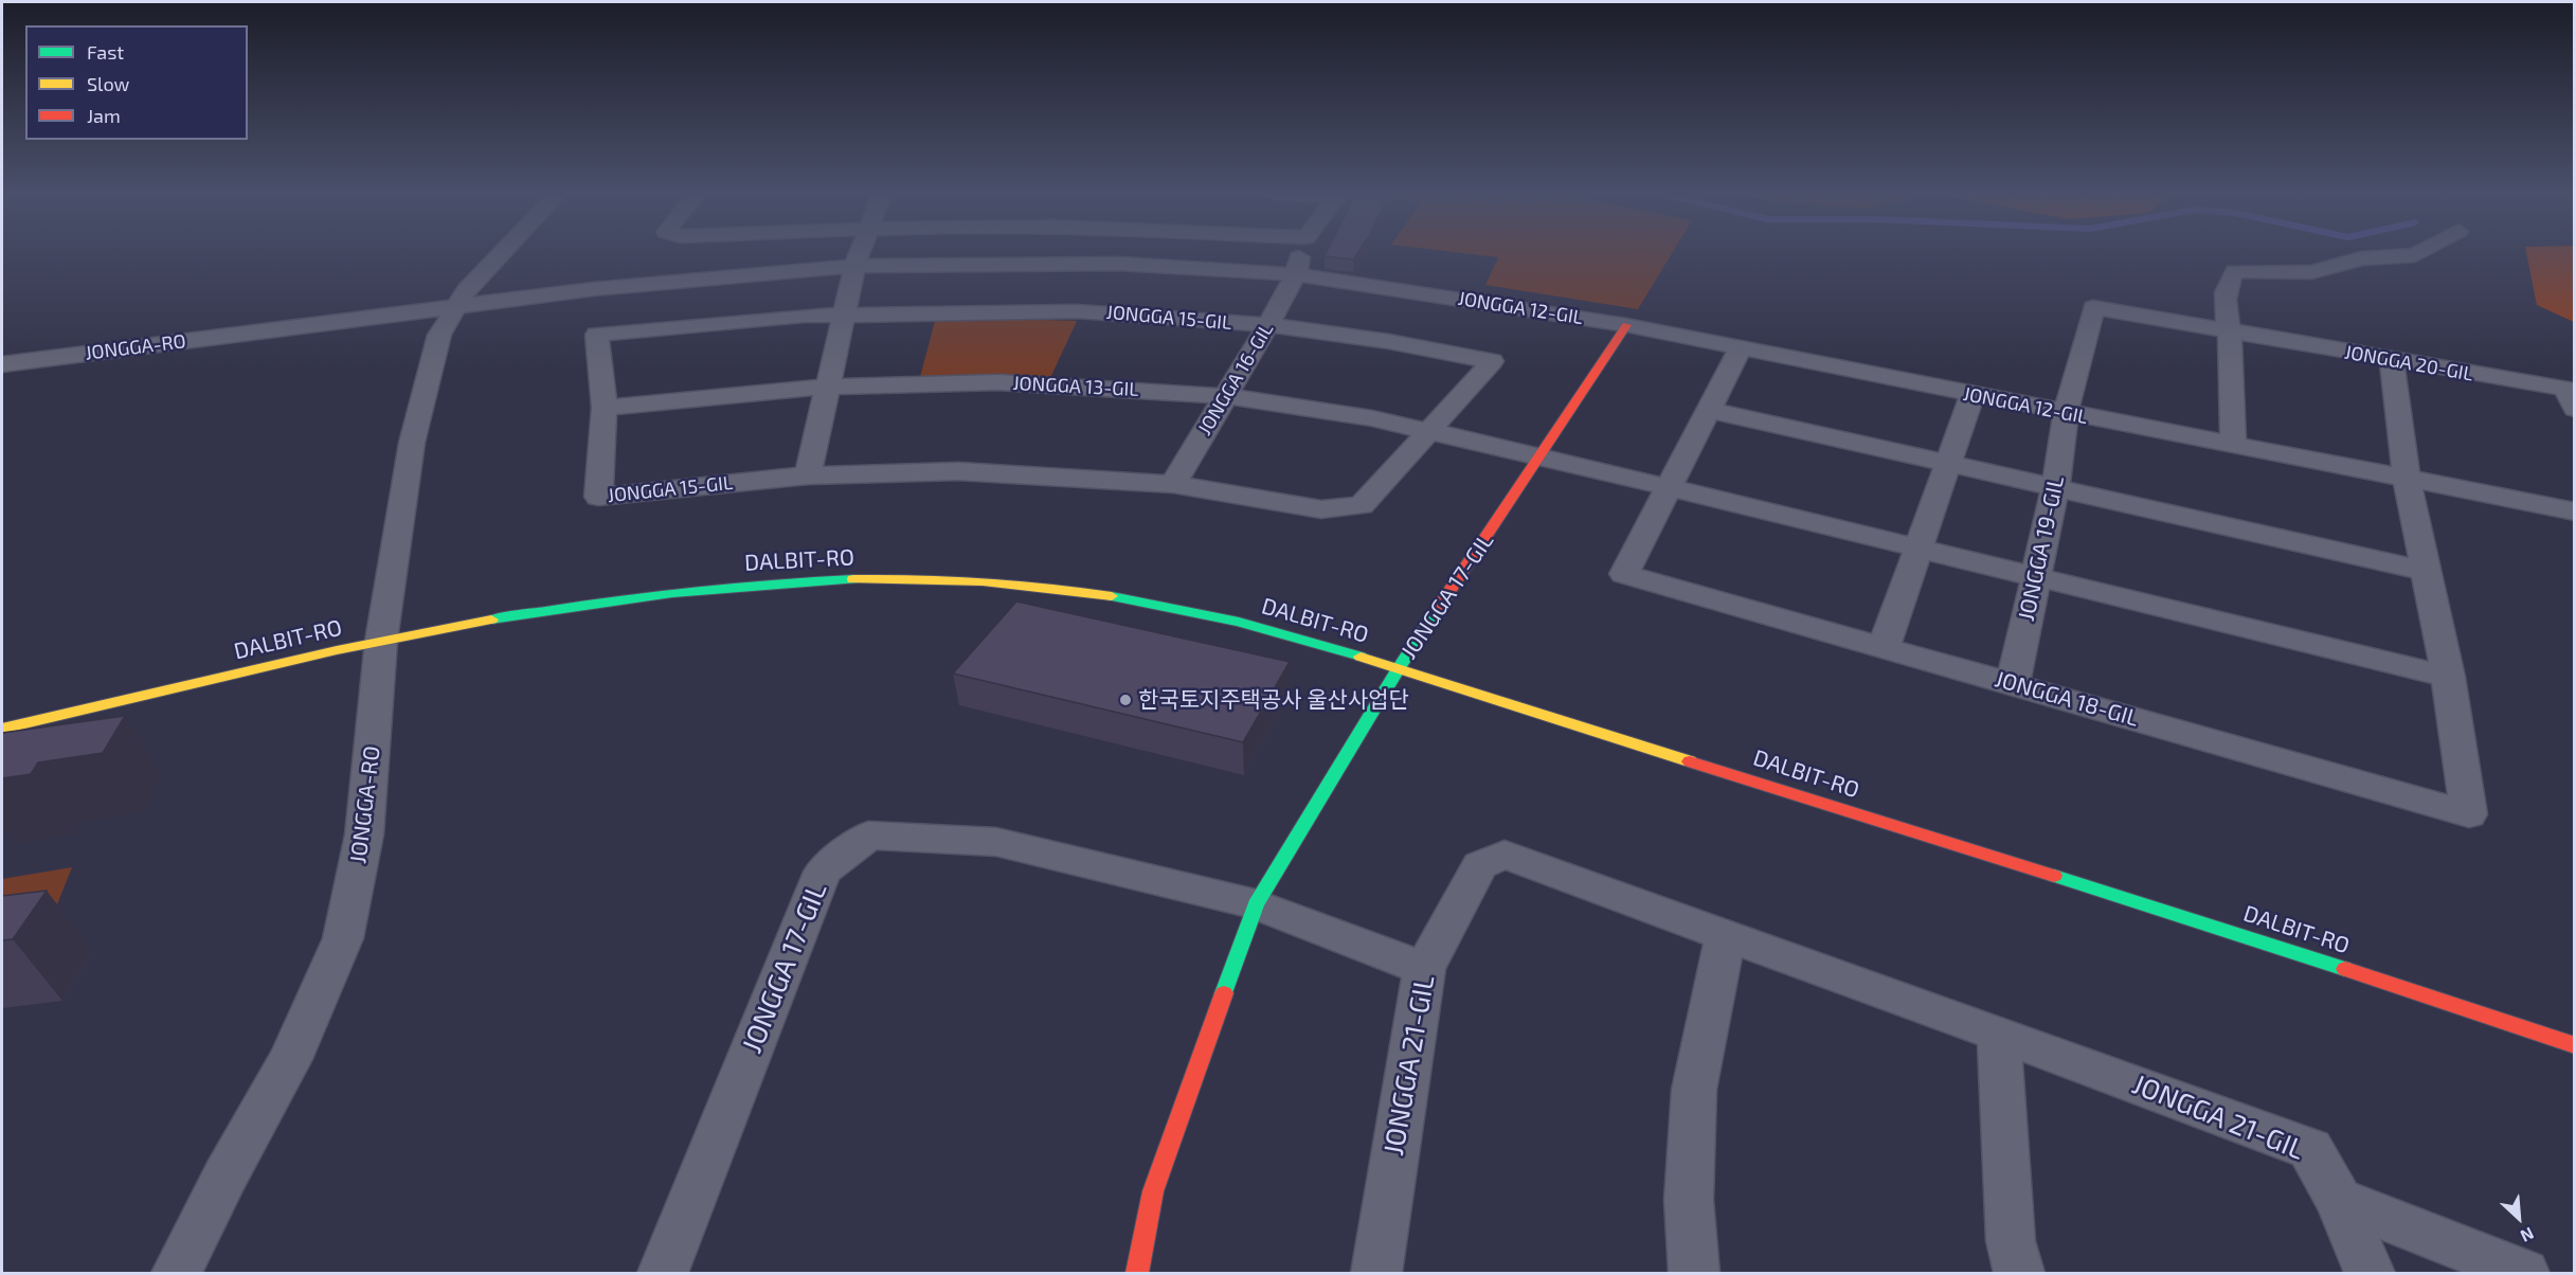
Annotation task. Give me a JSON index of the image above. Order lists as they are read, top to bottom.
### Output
{
  "streets": {
    "main road": ["DALBIT-RO", "JONGGA 17-GIL"],
    "street": [
      "JONGGA 12-GIL",
      "JONGGA 15-GIL",
      "JONGGA-RO",
      "JONGGA 20-GIL",
      "JONGGA 16-GIL",
      "JONGGA 13-GIL",
      "JONGGA 19-GIL",
      "JONGGA 18-GIL",
      "JONGGA 21-GIL"
    ]
  },
  "crossings": [
    ["JONGGA 12-GIL", "JONGGA-RO"],
    ["JONGGA 12-GIL", "JONGGA 20-GIL"],
    ["JONGGA 12-GIL", "JONGGA 16-GIL"],
    ["JONGGA 12-GIL", "JONGGA 19-GIL"],
    ["JONGGA 12-GIL", "JONGGA 17-GIL"],
    ["JONGGA 12-GIL", "JONGGA 18-GIL"],
    ["JONGGA 15-GIL", "JONGGA 16-GIL"],
    ["JONGGA 15-GIL", "JONGGA 13-GIL"],
    ["JONGGA-RO", "DALBIT-RO"],
    ["JONGGA 20-GIL", "JONGGA 19-GIL"],
    ["JONGGA 16-GIL", "JONGGA 13-GIL"],
    ["JONGGA 13-GIL", "JONGGA 17-GIL"],
    ["JONGGA 13-GIL", "JONGGA 18-GIL"],
    ["JONGGA 19-GIL", "JONGGA 18-GIL"],
    ["DALBIT-RO", "JONGGA 17-GIL"]
  ],
  "places": ["한국토지주택공사 울산사업단"],
  "legend": ["Fast", "Slow", "Jam"],
  "north": "bottom right"
}
